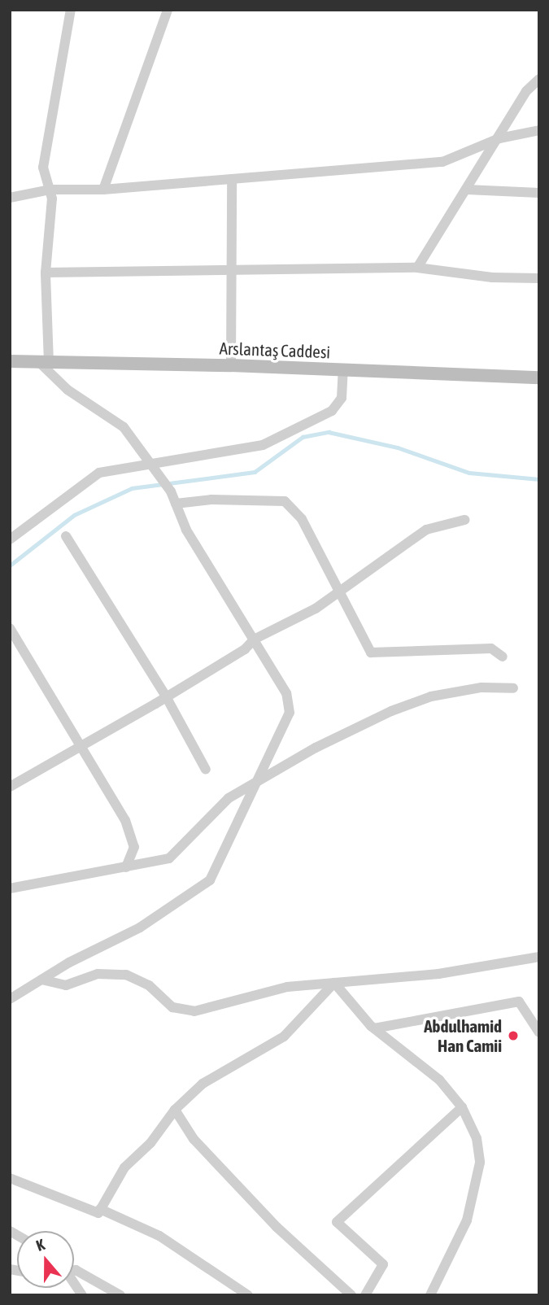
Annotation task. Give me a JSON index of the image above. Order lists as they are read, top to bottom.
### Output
{
  "streets": {
    "main road": ["Arslantaş Caddesi"]
  },
  "places": ["Abdulhamid Han Camii"],
  "north": "top"
}
